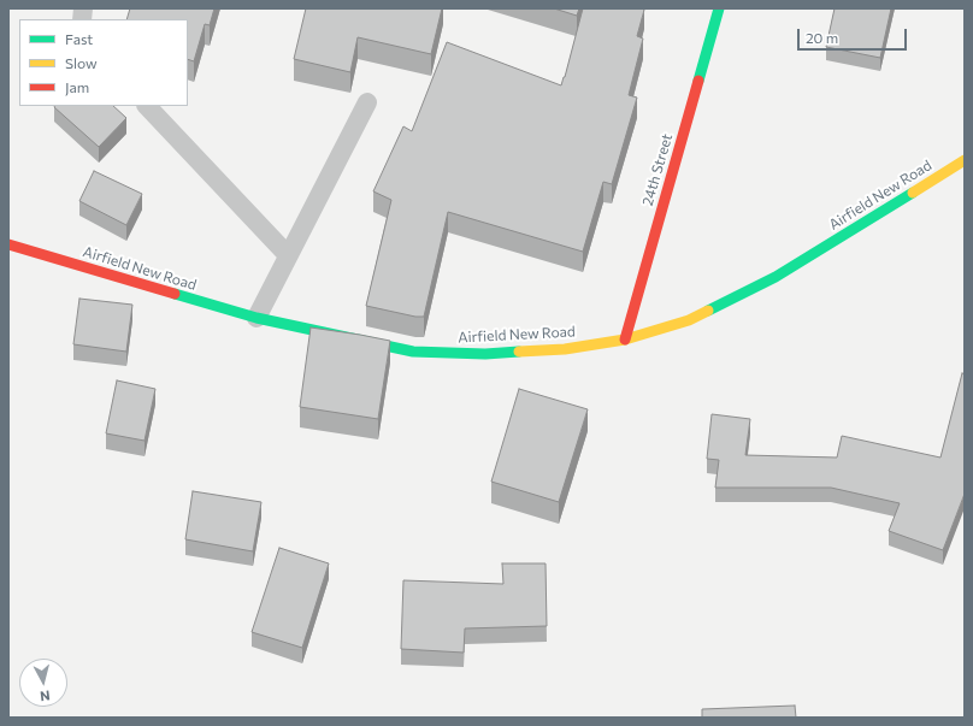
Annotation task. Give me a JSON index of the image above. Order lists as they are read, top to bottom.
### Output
{
  "streets": {
    "street": ["24th Street", "Airfield New Road"]
  },
  "crossings": [
    ["24th Street", "Airfield New Road"]
  ],
  "legend": ["Fast", "Slow", "Jam"],
  "scale_bar": "20 m",
  "north": "bottom"
}
